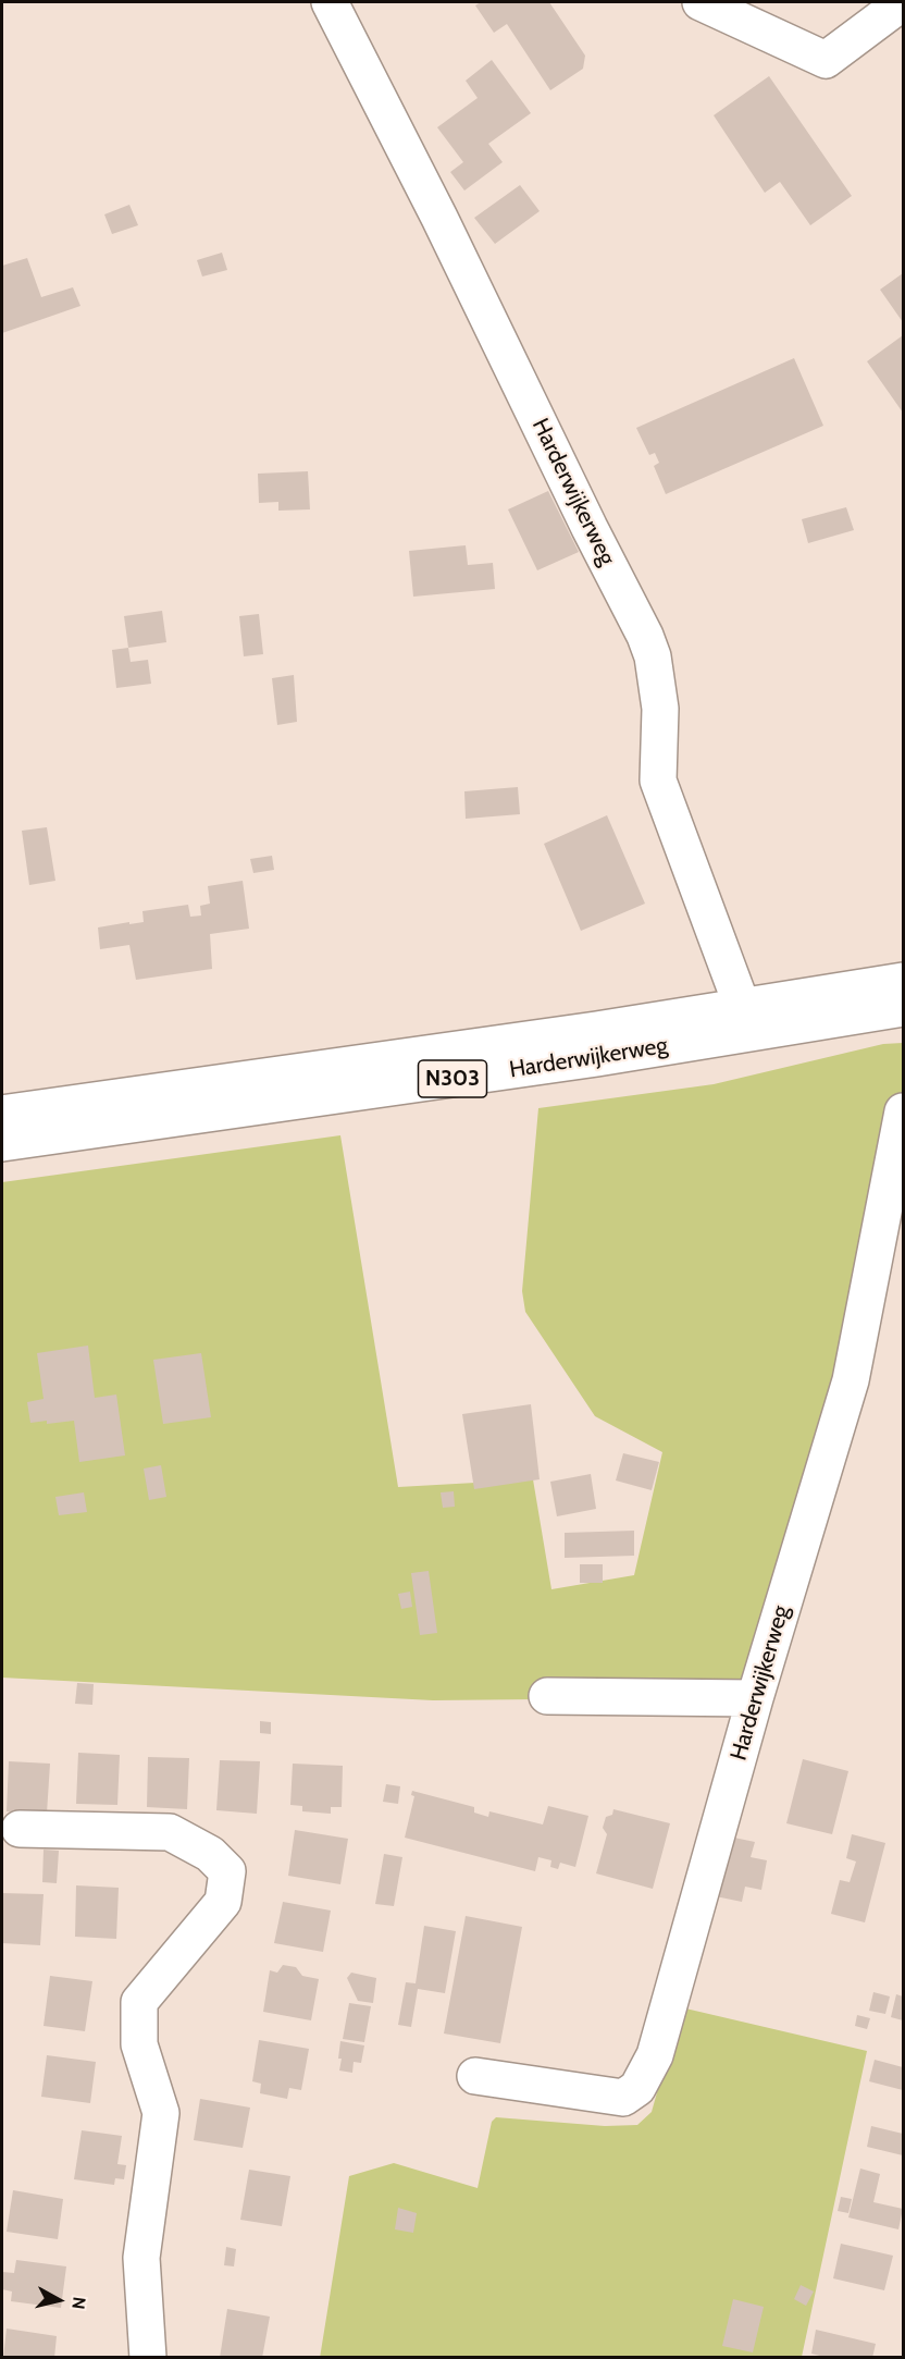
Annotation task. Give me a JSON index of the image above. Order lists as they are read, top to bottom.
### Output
{
  "streets": {
    "main road": ["Harderwijkerweg", "N303"]
  },
  "north": "right"
}
